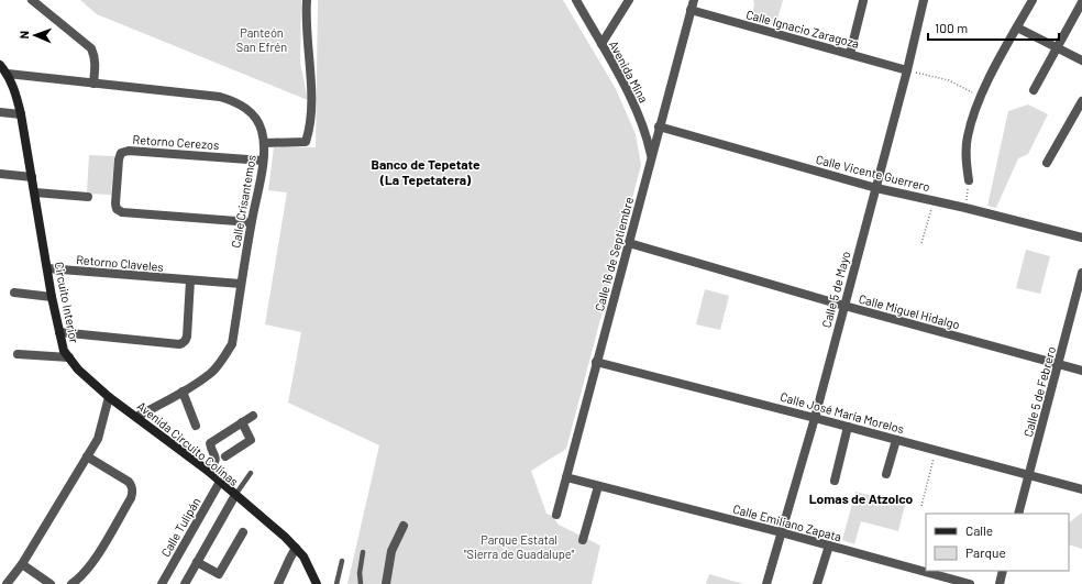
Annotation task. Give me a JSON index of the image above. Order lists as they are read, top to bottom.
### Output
{
  "streets": {
    "main road": ["Circuito Interior", "Avenida Circuito Colinas"],
    "street": [
      "Calle Ignacio Zaragoza",
      "Avenida Mina",
      "Retorno Cerezos",
      "Calle Vicente Guerrero",
      "Calle Crisantemos",
      "Calle 16 de Septiembre",
      "Retorno Claveles",
      "Calle 5 de Mayo",
      "Calle Miguel Hidalgo",
      "Calle 5 de Febrero",
      "Calle José María Morelos",
      "Calle Emiliano Zapata",
      "Calle Tulipán"
    ]
  },
  "crossings": [
    ["Calle Ignacio Zaragoza", "Calle 16 de Septiembre"],
    ["Calle Ignacio Zaragoza", "Calle 5 de Mayo"],
    ["Avenida Mina", "Calle 16 de Septiembre"],
    ["Retorno Cerezos", "Calle Crisantemos"],
    ["Calle Vicente Guerrero", "Calle 16 de Septiembre"],
    ["Calle Vicente Guerrero", "Calle 5 de Mayo"],
    ["Calle Crisantemos", "Retorno Claveles"],
    ["Calle Crisantemos", "Circuito Interior"],
    ["Calle Crisantemos", "Avenida Circuito Colinas"],
    ["Calle 16 de Septiembre", "Calle Miguel Hidalgo"],
    ["Calle 16 de Septiembre", "Calle José María Morelos"],
    ["Calle 16 de Septiembre", "Calle Emiliano Zapata"],
    ["Retorno Claveles", "Circuito Interior"],
    ["Calle 5 de Mayo", "Calle Miguel Hidalgo"],
    ["Calle 5 de Mayo", "Calle José María Morelos"],
    ["Calle 5 de Mayo", "Calle Emiliano Zapata"],
    ["Circuito Interior", "Avenida Circuito Colinas"],
    ["Calle Miguel Hidalgo", "Calle 5 de Febrero"],
    ["Calle 5 de Febrero", "Calle José María Morelos"],
    ["Avenida Circuito Colinas", "Calle Tulipán"]
  ],
  "districts": ["Banco de Tepetate (La Tepetatera)", "Lomas de Atzolco"],
  "parks": ["Panteón San Efrén", "Parque Estatal \"Sierra de Guadalupe\""],
  "legend": ["Calle", "Parque"],
  "scale_bar": "100 m",
  "north": "left"
}
